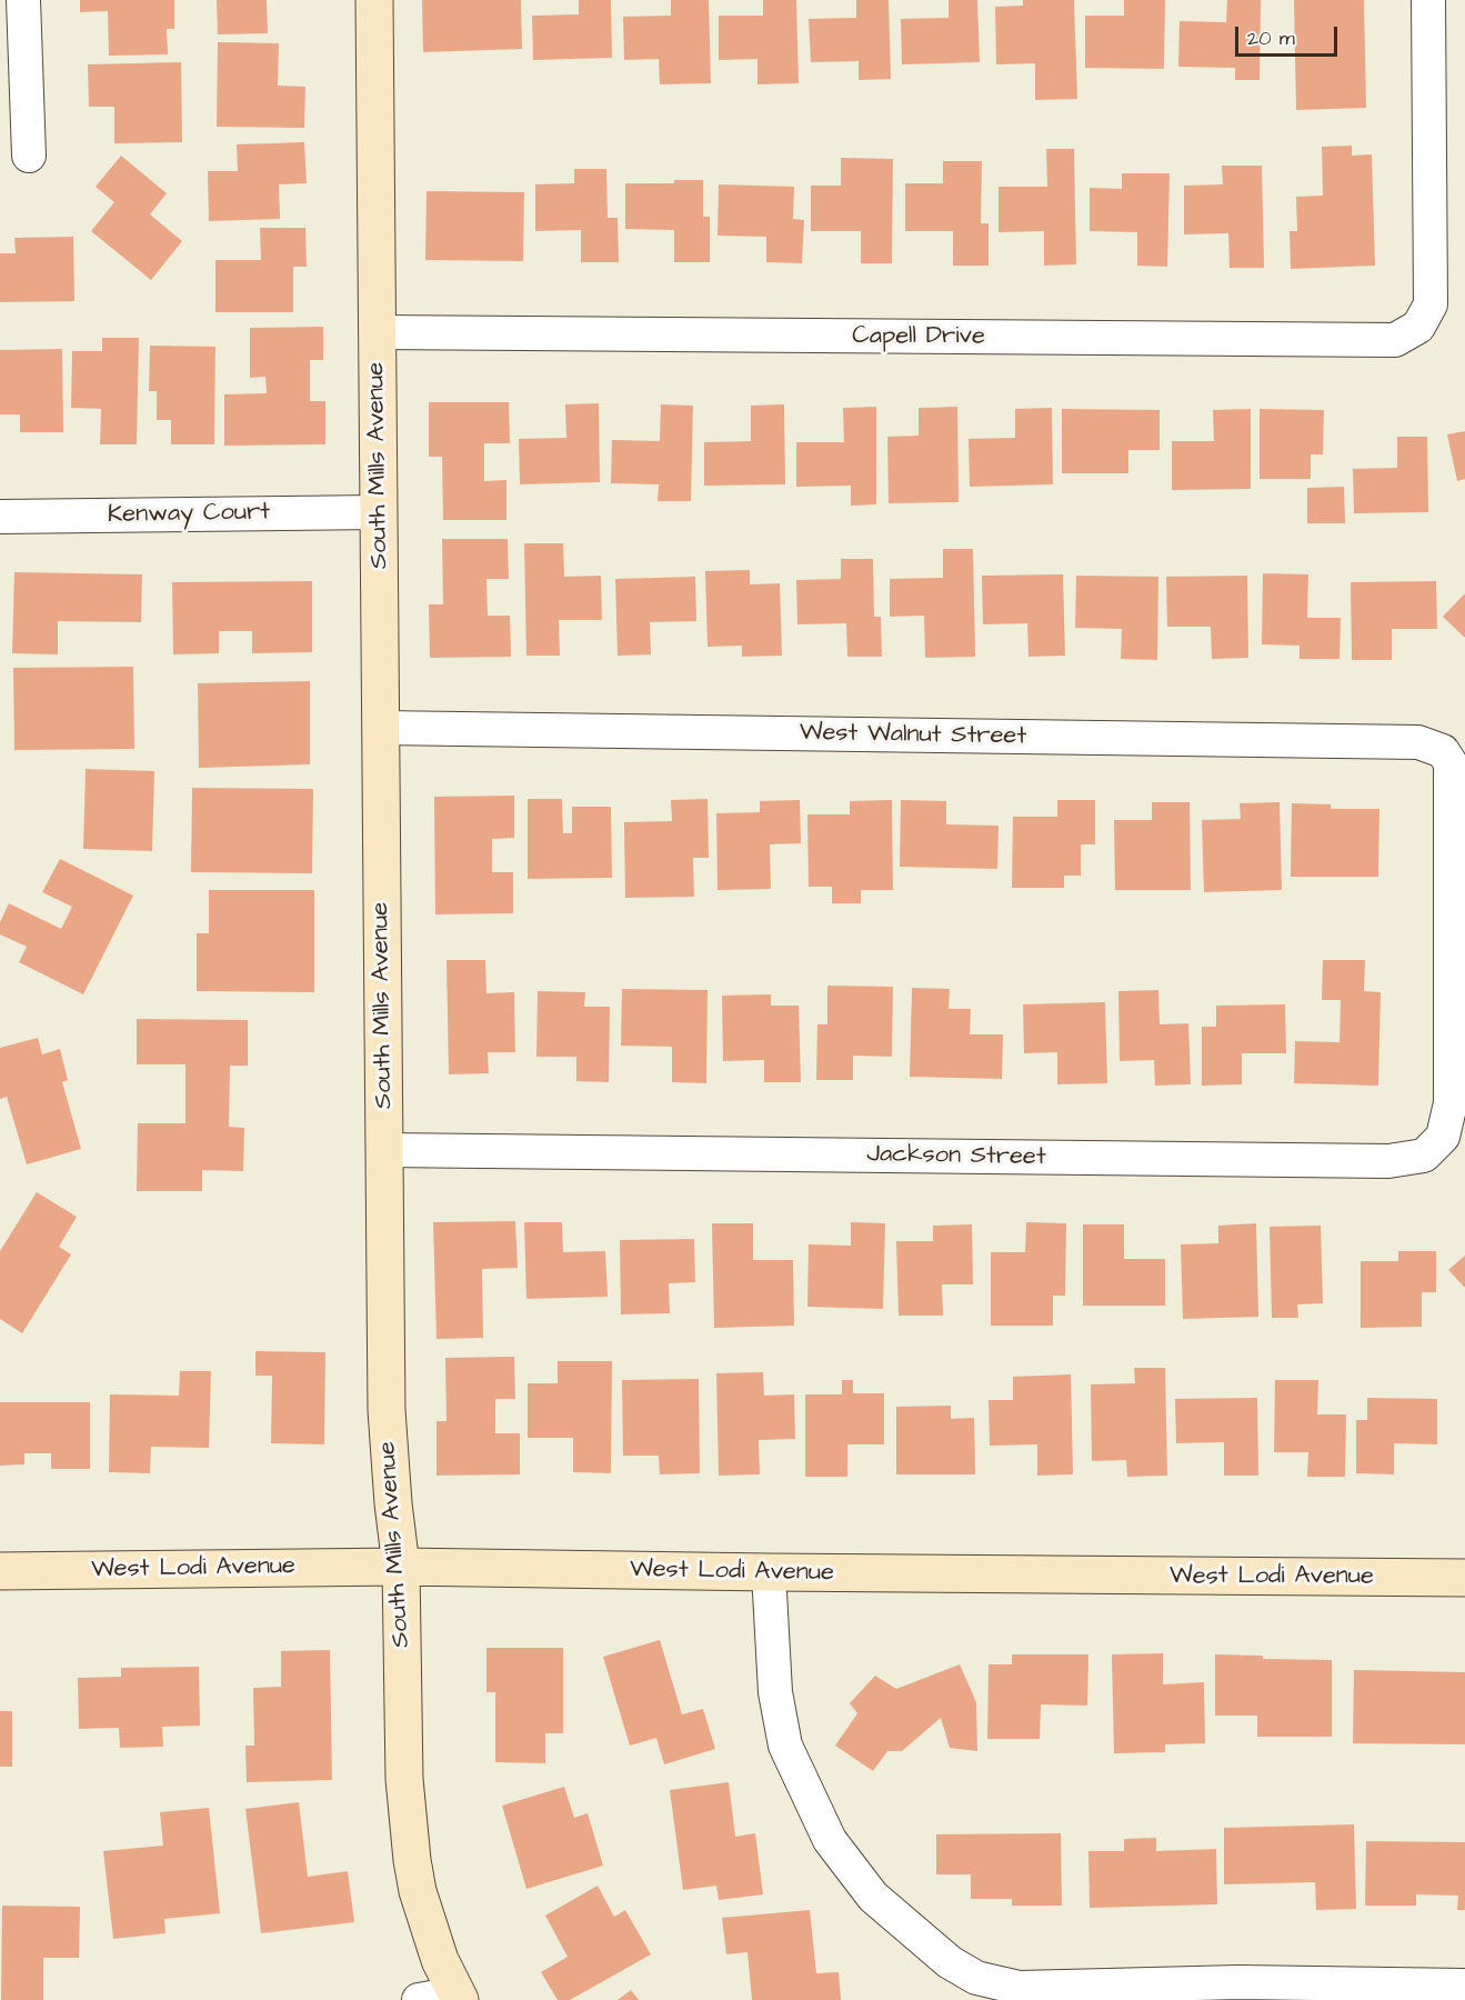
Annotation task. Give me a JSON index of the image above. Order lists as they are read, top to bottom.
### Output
{
  "streets": {
    "street": [
      "Capell Drive",
      "South Mills Avenue",
      "Kenway Court",
      "West Walnut Street",
      "Jackson Street",
      "West Lodi Avenue"
    ]
  },
  "crossings": [
    ["Capell Drive", "South Mills Avenue"],
    ["South Mills Avenue", "Kenway Court"],
    ["South Mills Avenue", "West Walnut Street"],
    ["South Mills Avenue", "Jackson Street"],
    ["South Mills Avenue", "West Lodi Avenue"],
    ["West Walnut Street", "Jackson Street"]
  ],
  "scale_bar": "20 m"
}
